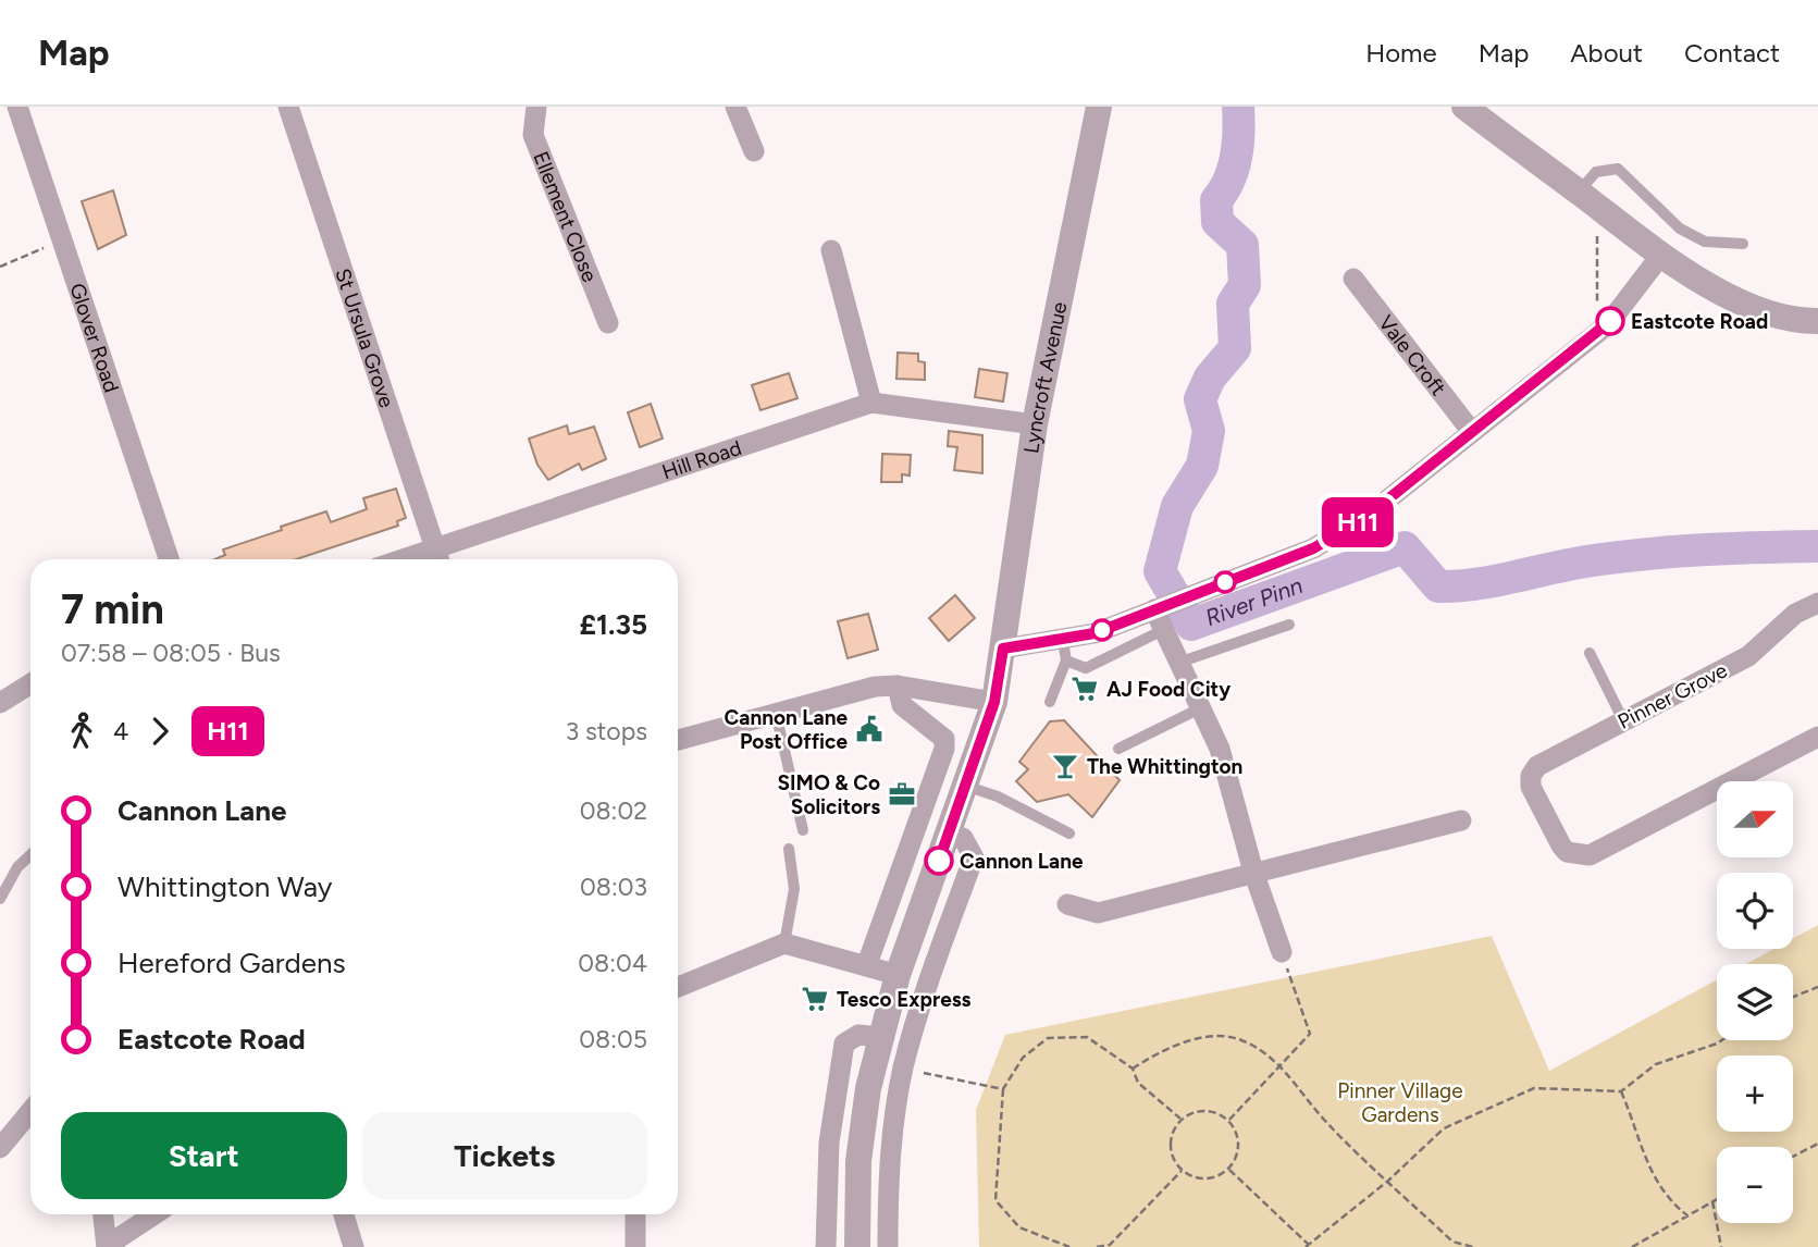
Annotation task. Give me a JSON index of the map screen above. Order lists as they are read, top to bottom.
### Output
{
  "streets": {
    "street": [
      "Ellement Close",
      "Glover Road",
      "St Ursula Grove",
      "Vale Croft",
      "Lyncroft Avenue",
      "Hill Road",
      "Pinner Grove"
    ]
  },
  "crossings": [
    ["St Ursula Grove", "Hill Road"],
    ["Lyncroft Avenue", "Hill Road"]
  ],
  "water": ["River Pinn"],
  "parks": ["Pinner Village Gardens"],
  "places": {
    "other": ["Eastcote Road", "Cannon Lane"],
    "supermarket": ["AJ Food City", "Tesco Express"],
    "public building": ["Cannon Lane Post Office"],
    "bar": ["The Whittington"],
    "office": ["SIMO & Co Solicitors"]
  },
  "lines": ["bus line H11"],
  "north": "right",
  "page": {
    "header": "Map",
    "nav": [
      "Home",
      "Map",
      "About",
      "Contact"
    ],
    "on_map": "H11",
    "heading": ["7 min", "07:58 – 08:05 · Bus", "£1.35"],
    "legs": ["4", "H11", "3 stops"],
    "list": [
      {
        "name": "Cannon Lane",
        "value": "08:02"
      },
      {
        "name": "Whittington Way",
        "value": "08:03"
      },
      {
        "name": "Hereford Gardens",
        "value": "08:04"
      },
      {
        "name": "Eastcote Road",
        "value": "08:05"
      }
    ],
    "map_buttons": ["+", "−"],
    "buttons": ["Start", "Tickets"]
  }
}
